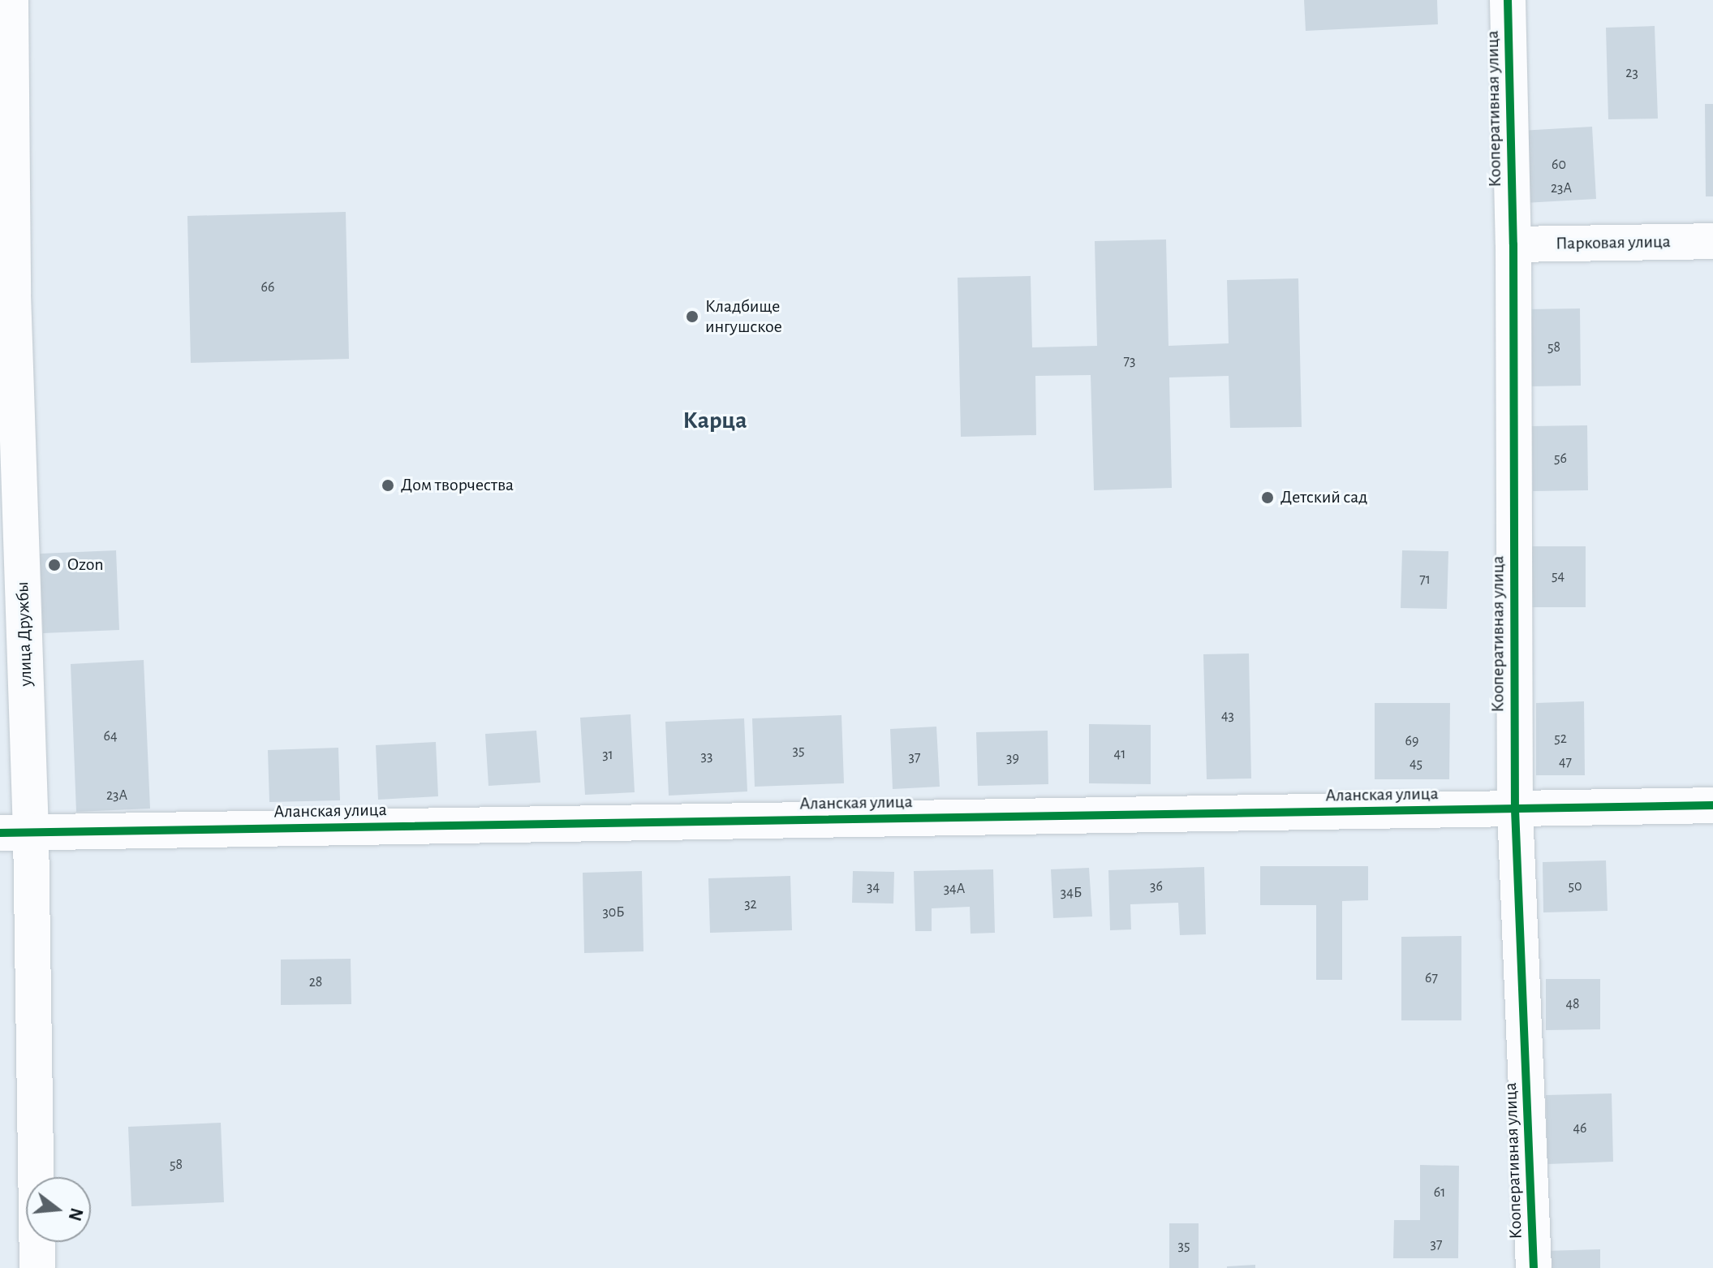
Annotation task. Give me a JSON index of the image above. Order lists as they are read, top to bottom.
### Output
{
  "streets": {
    "street": [
      "Кооперативная улица",
      "Парковая улица",
      "улица Дружбы",
      "Аланская улица"
    ]
  },
  "crossings": [
    ["Кооперативная улица", "Парковая улица"],
    ["Кооперативная улица", "Аланская улица"],
    ["улица Дружбы", "Аланская улица"]
  ],
  "districts": ["Карца"],
  "places": [
    "Кладбище ингушское",
    "Дом творчества",
    "Детский сад",
    "Ozon"
  ],
  "house_numbers": [
    "23",
    "60",
    "23А",
    "66",
    "58",
    "73",
    "56",
    "54",
    "71",
    "43",
    "64",
    "52",
    "69",
    "35",
    "41",
    "31",
    "33",
    "37",
    "39",
    "47",
    "45",
    "23А",
    "36",
    "50",
    "34",
    "34А",
    "34Б",
    "32",
    "30Б",
    "67",
    "28",
    "48",
    "46",
    "58",
    "61",
    "37",
    "35"
  ],
  "north": "right"
}
